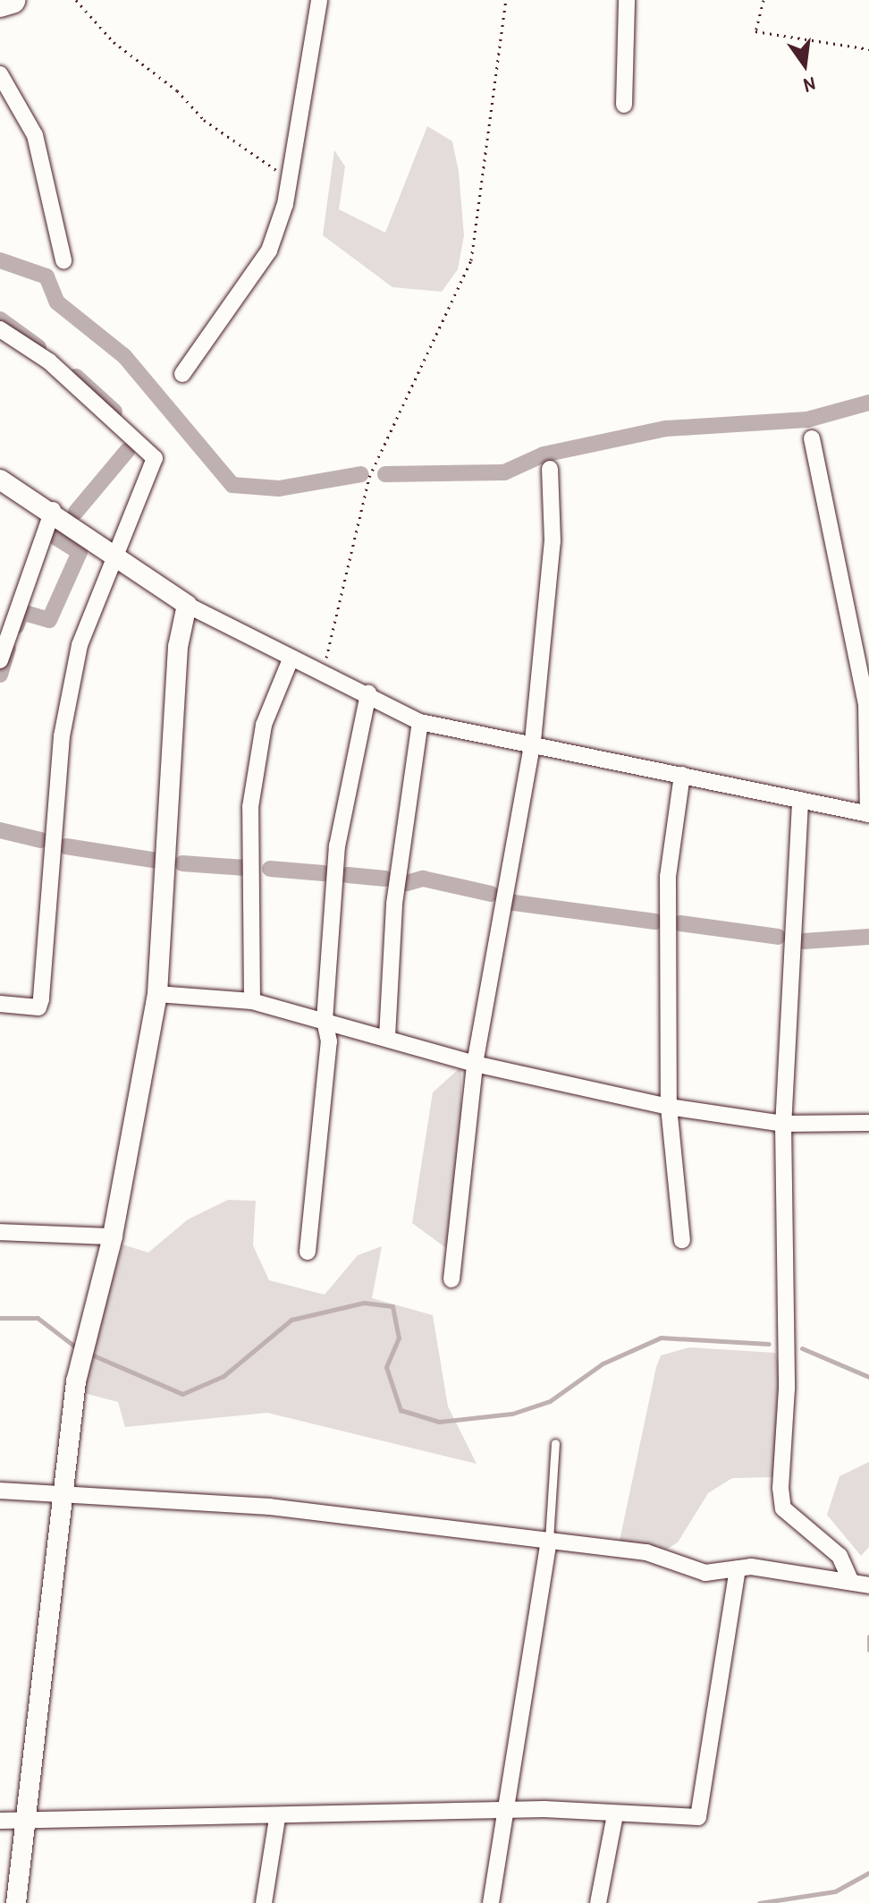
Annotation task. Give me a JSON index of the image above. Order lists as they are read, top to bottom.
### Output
{
  "north": "bottom"
}
